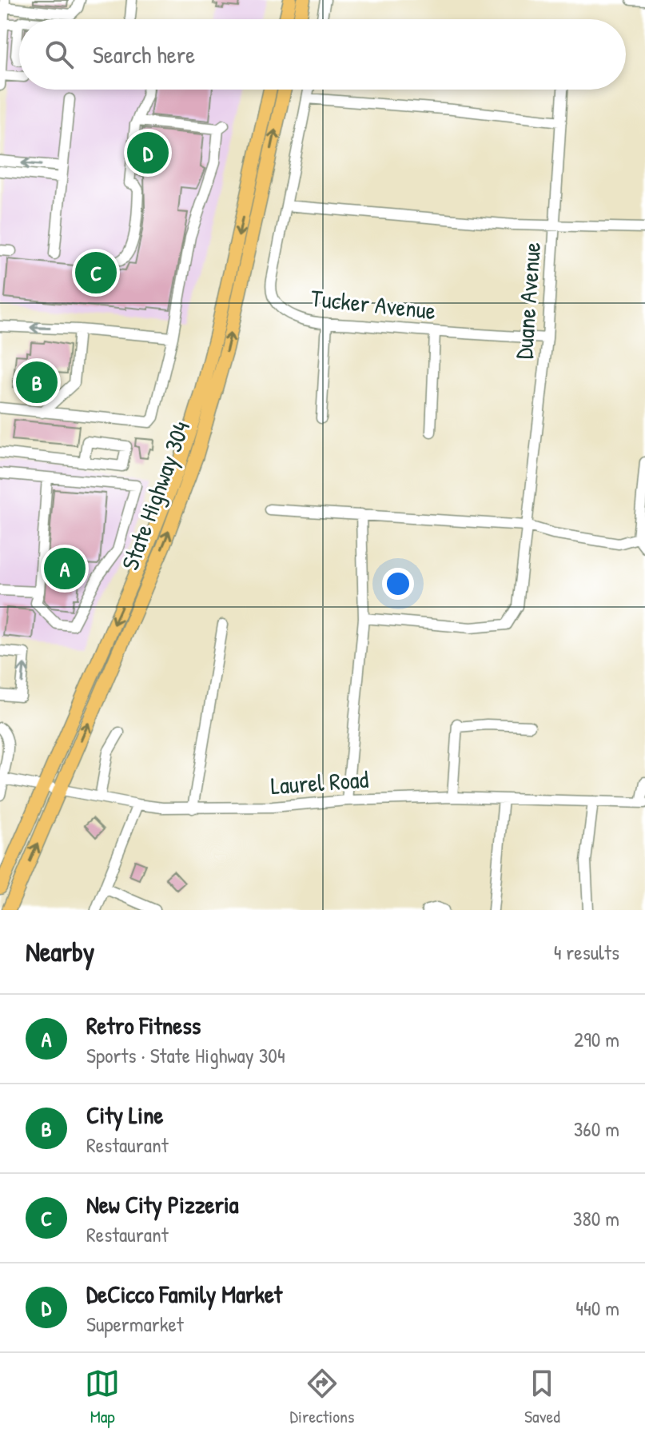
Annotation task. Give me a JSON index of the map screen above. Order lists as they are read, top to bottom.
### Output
{
  "streets": {
    "main road": ["State Highway 304"],
    "street": ["Duane Avenue", "Tucker Avenue", "Laurel Road"]
  },
  "crossings": [
    ["Duane Avenue", "Tucker Avenue"],
    ["State Highway 304", "Laurel Road"]
  ],
  "page": {
    "search": "Search here",
    "pins": [
      "D",
      "C",
      "B",
      "A"
    ],
    "heading": ["Nearby", "4 results"],
    "list": [
      {
        "mark": "A",
        "name": "Retro Fitness",
        "note": "Sports · State Highway 304",
        "value": "290 m"
      },
      {
        "mark": "B",
        "name": "City Line",
        "note": "Restaurant",
        "value": "360 m"
      },
      {
        "mark": "C",
        "name": "New City Pizzeria",
        "note": "Restaurant",
        "value": "380 m"
      },
      {
        "mark": "D",
        "name": "DeCicco Family Market",
        "note": "Supermarket",
        "value": "440 m"
      }
    ],
    "nav": ["Map", "Directions", "Saved"]
  }
}
